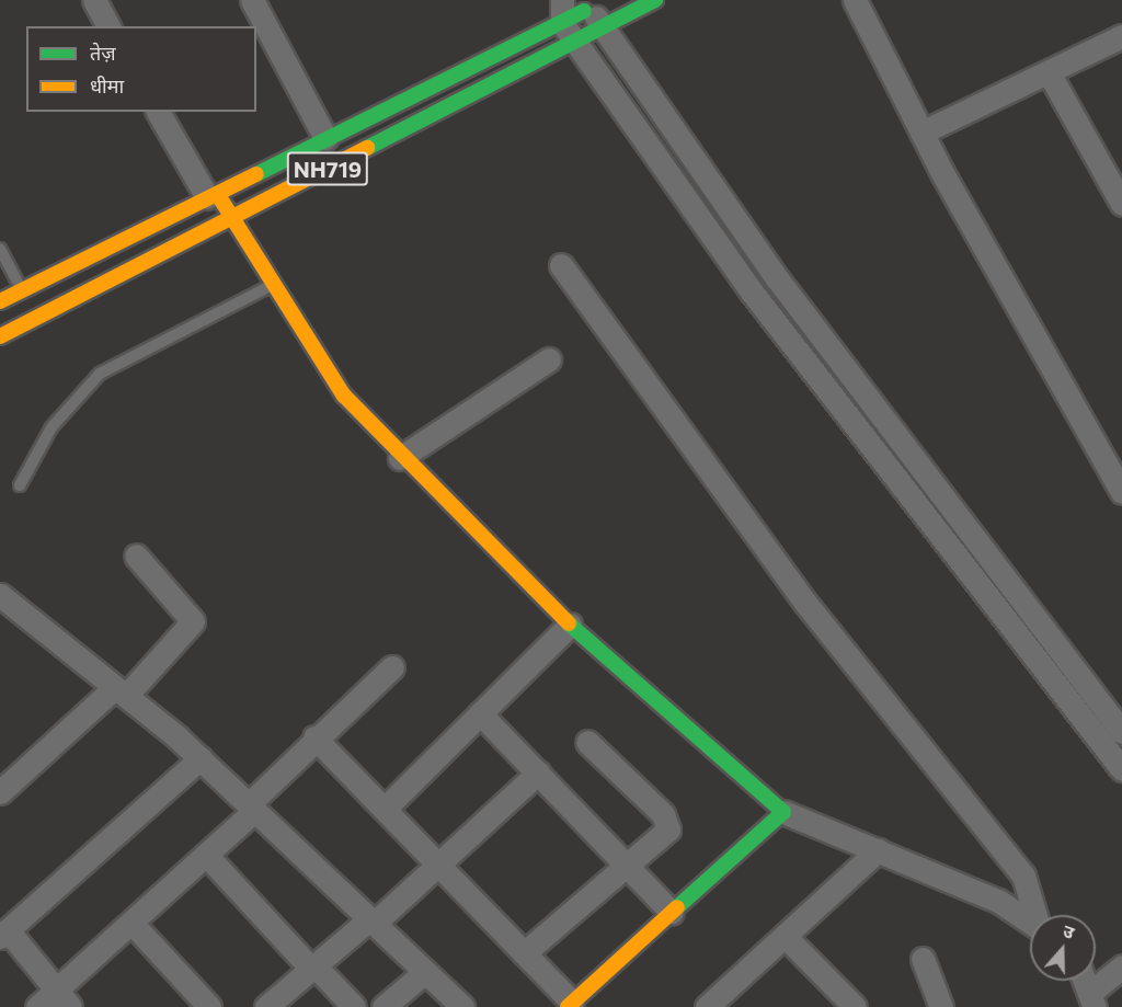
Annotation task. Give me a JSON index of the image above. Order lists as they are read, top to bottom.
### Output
{
  "streets": {
    "main road": ["NH719"]
  },
  "legend": ["तेज़", "धीमा"],
  "north": "top"
}
